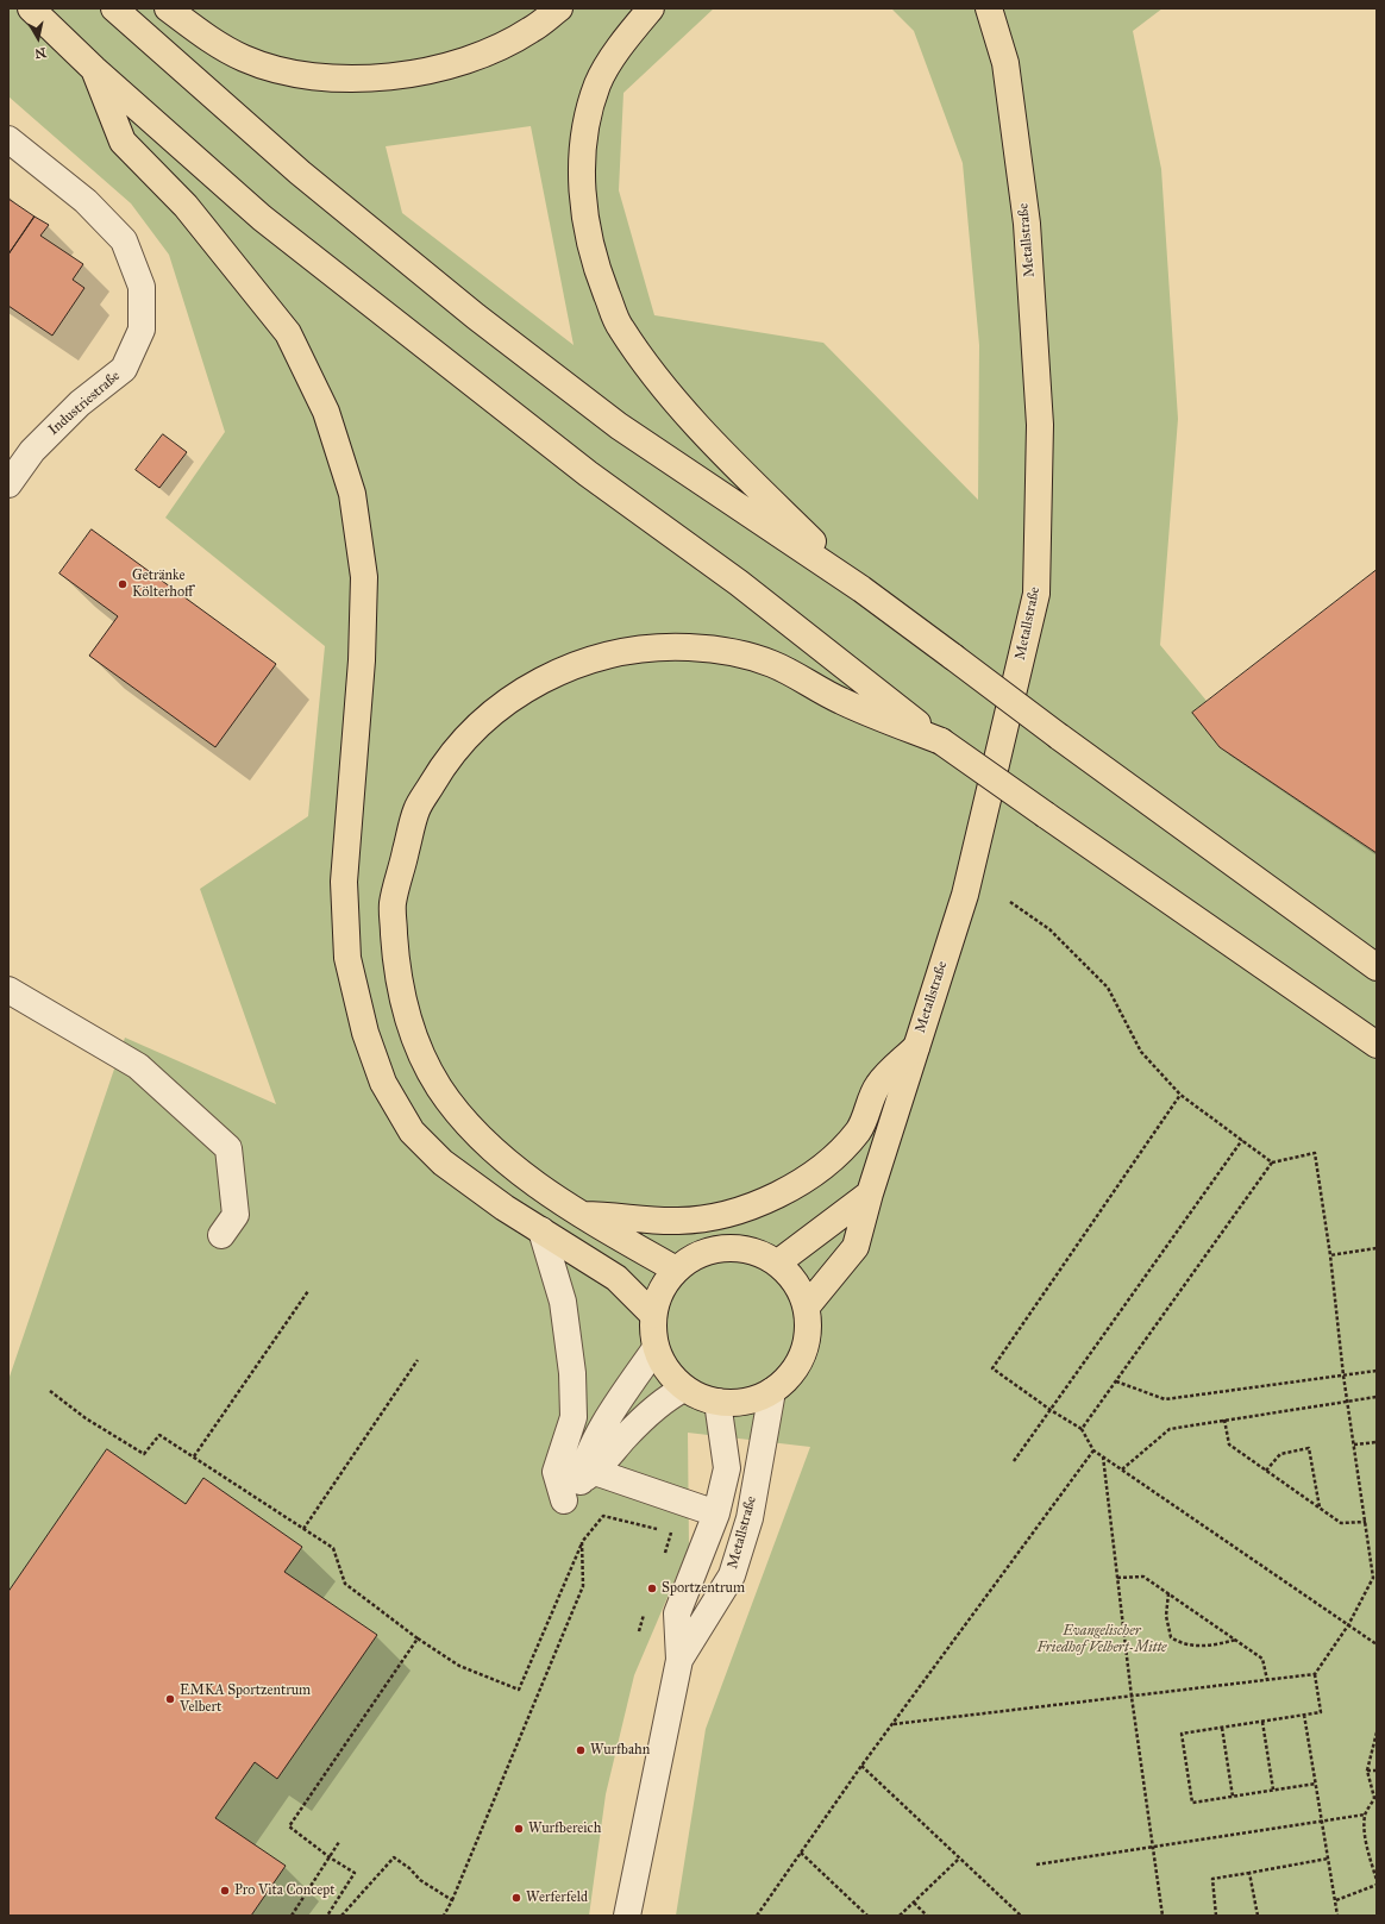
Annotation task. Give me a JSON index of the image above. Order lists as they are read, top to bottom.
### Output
{
  "streets": {
    "main road": ["Metallstraße"],
    "street": ["Industriestraße"]
  },
  "parks": ["Evangelischer Friedhof Velbert-Mitte"],
  "places": [
    "Getränke Költerhoff",
    "Sportzentrum",
    "EMKA Sportzentrum Velbert",
    "Wurfbahn",
    "Wurfbereich",
    "Pro Vita Concept",
    "Werferfeld"
  ],
  "north": "bottom"
}
